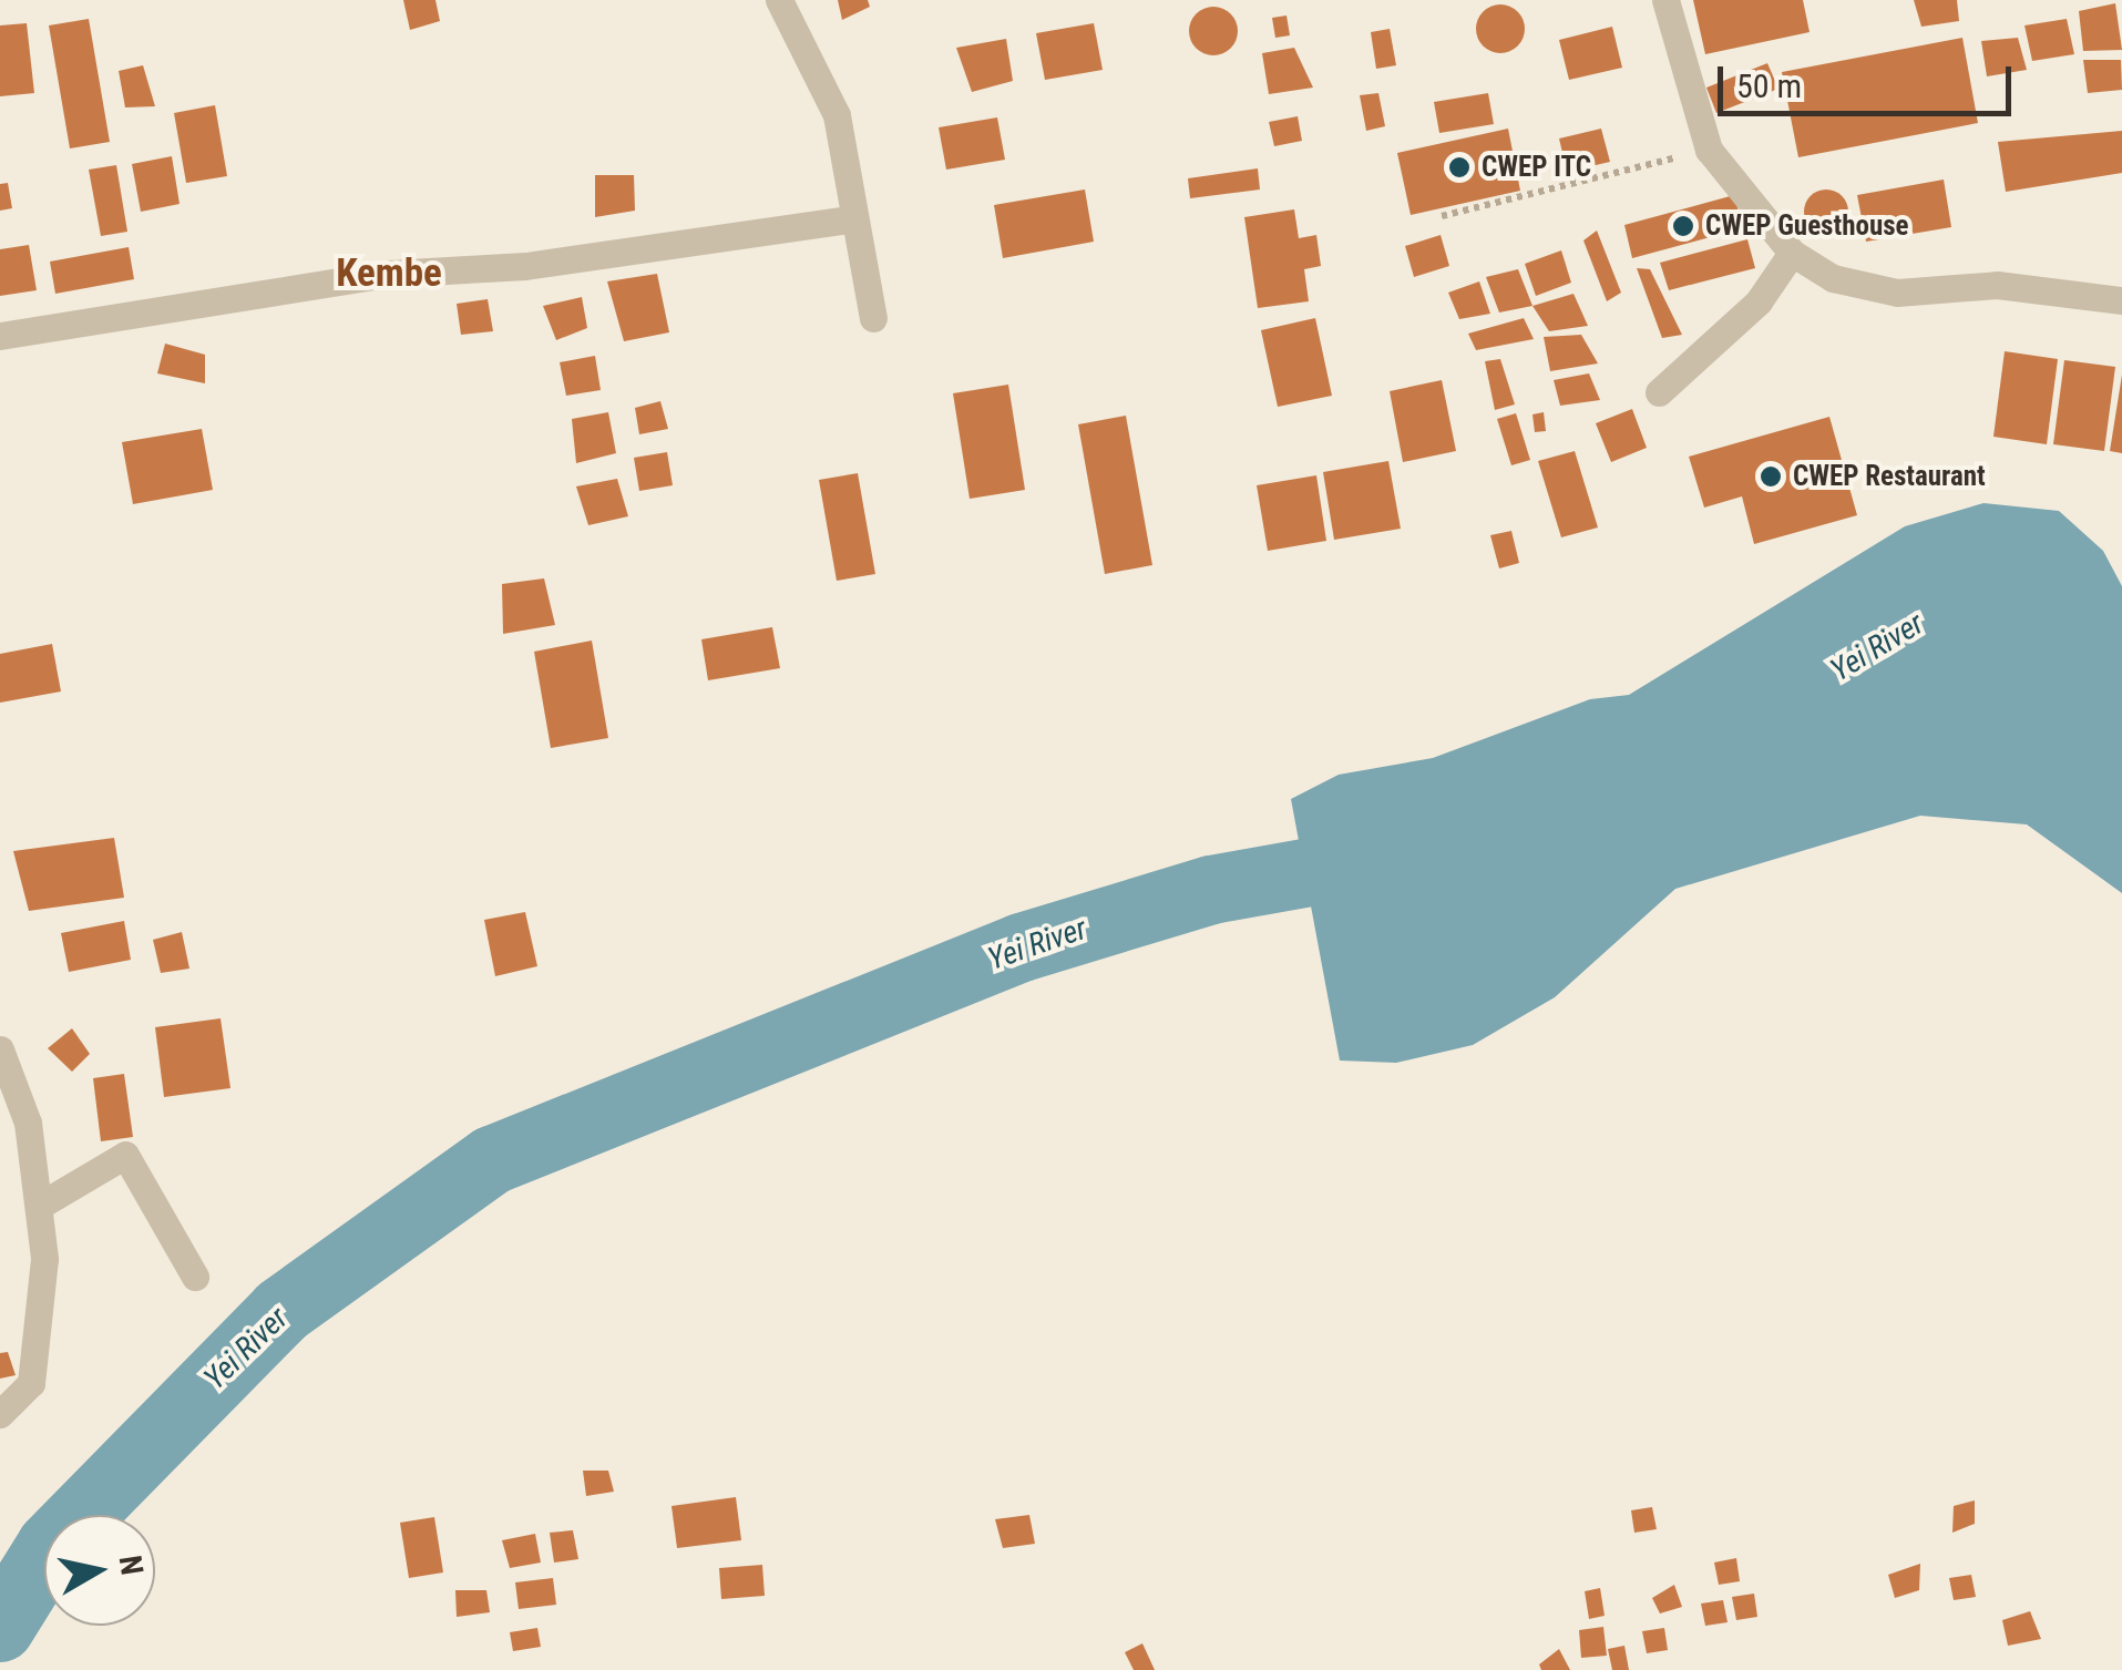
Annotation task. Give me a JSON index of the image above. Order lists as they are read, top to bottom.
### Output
{
  "districts": ["Kembe"],
  "water": ["Yei River"],
  "places": ["CWEP ITC", "CWEP Guesthouse", "CWEP Restaurant"],
  "scale_bar": "50 m",
  "north": "right"
}
